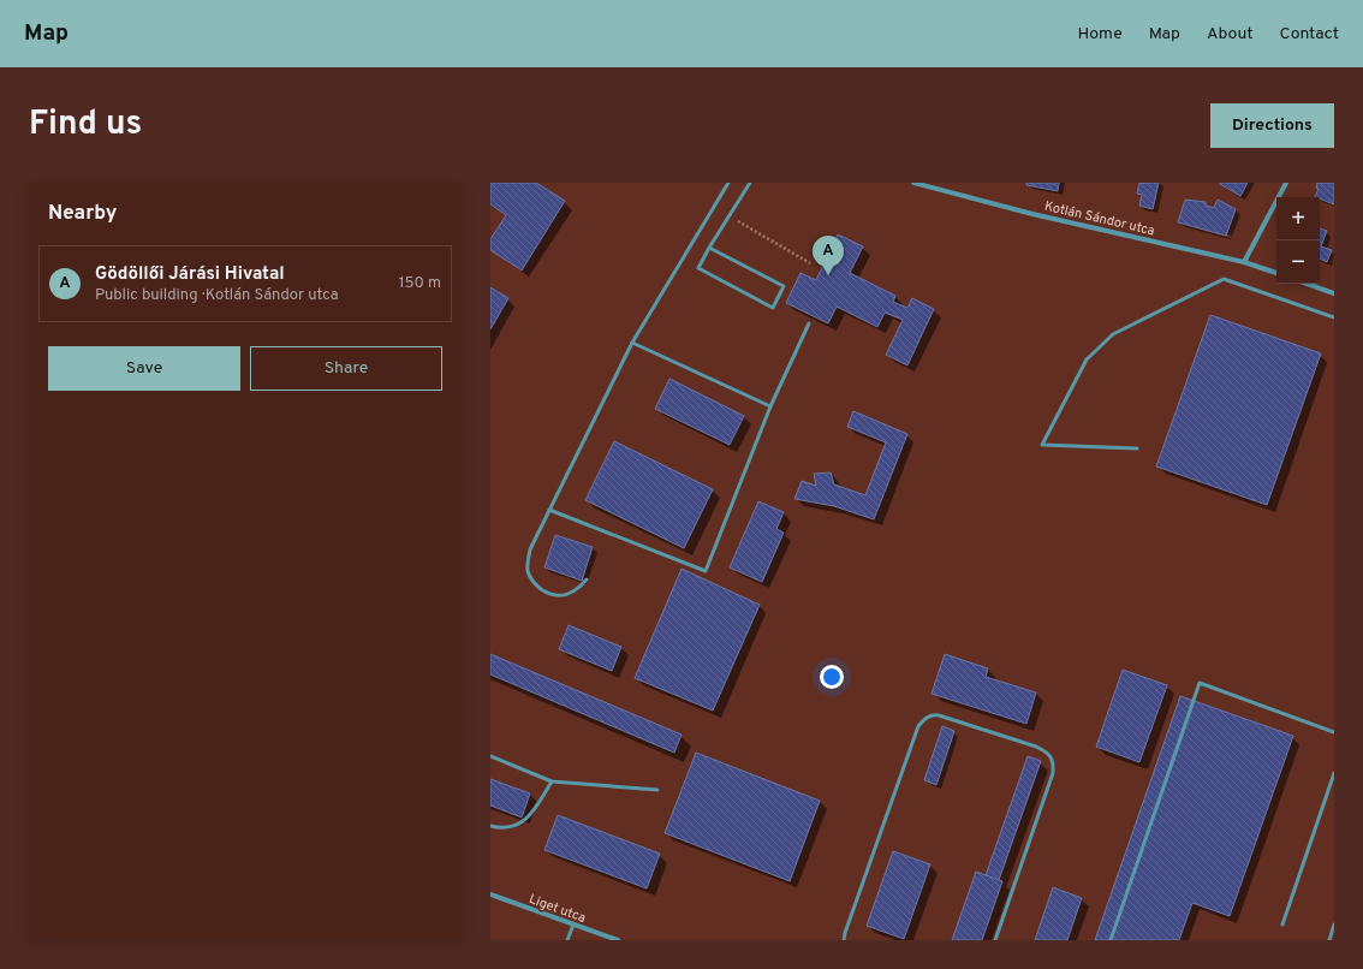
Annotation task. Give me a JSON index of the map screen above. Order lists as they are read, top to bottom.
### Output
{
  "streets": {
    "street": ["Kotlán Sándor utca", "Liget utca"]
  },
  "page": {
    "header": "Map",
    "nav": [
      "Home",
      "Map",
      "About",
      "Contact"
    ],
    "title": "Find us",
    "buttons": [
      "Directions",
      ["Save", "Share"]
    ],
    "heading": "Nearby",
    "map_buttons": ["+", "−"],
    "pins": "A",
    "list": [
      {
        "mark": "A",
        "name": "Gödöllői Járási Hivatal",
        "note": "Public building · Kotlán Sándor utca",
        "value": "150 m"
      }
    ]
  }
}
